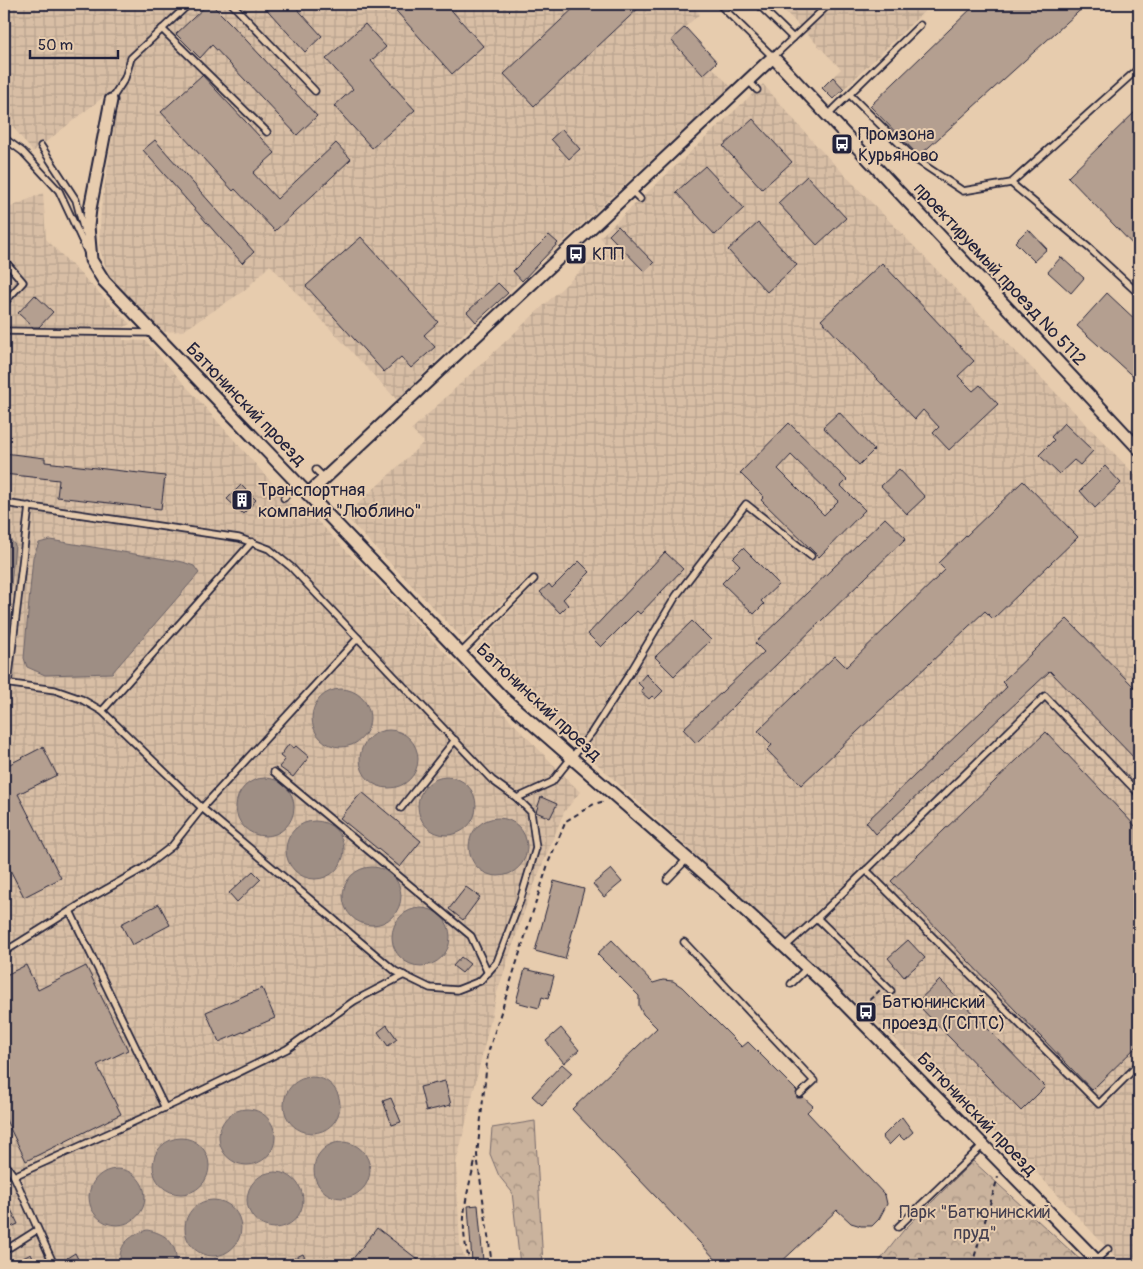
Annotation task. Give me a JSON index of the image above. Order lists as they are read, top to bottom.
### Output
{
  "streets": {
    "street": ["проектируемый проезд № 5112", "Батюнинский проезд"]
  },
  "parks": ["Парк \"Батюнинский пруд\""],
  "places": {
    "bus stop": ["Промзона Курьяново", "КПП", "Батюнинский проезд (ГСПТС)"],
    "building": ["Транспортная компания \"Люблино\""]
  },
  "scale_bar": "50 m"
}
